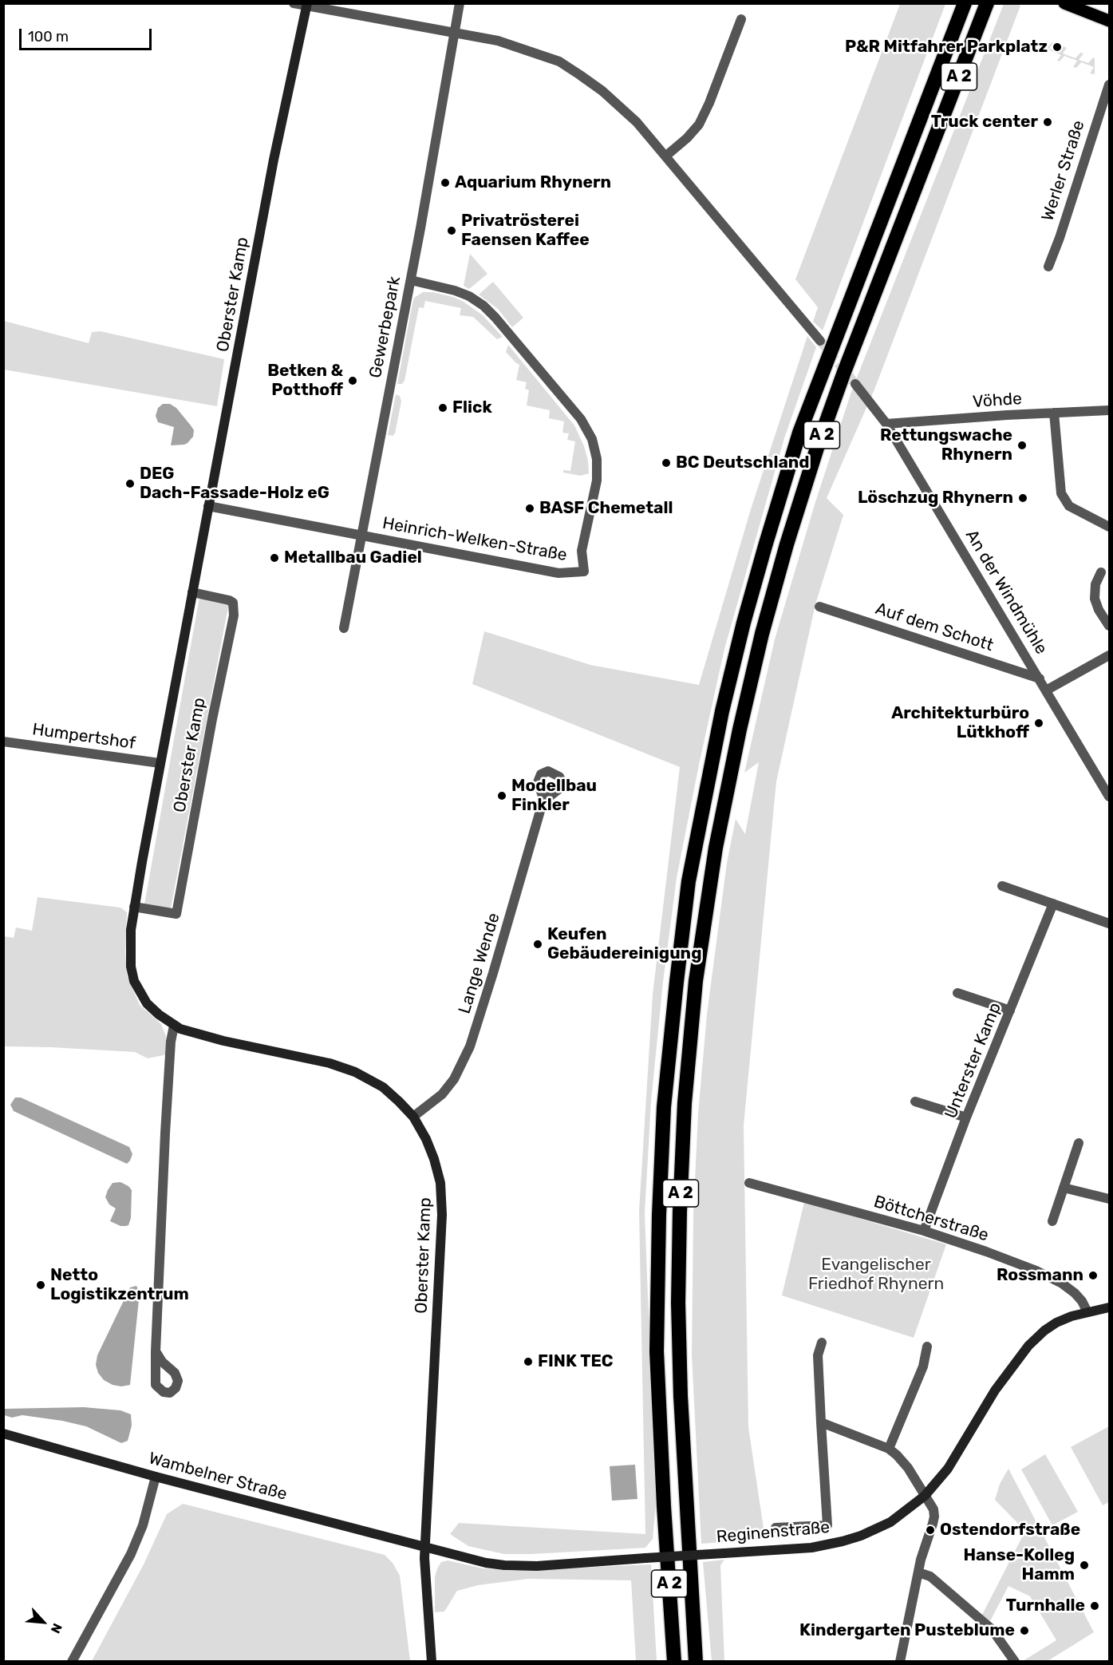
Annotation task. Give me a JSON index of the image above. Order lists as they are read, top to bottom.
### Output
{
  "streets": {
    "highway": ["A 2"],
    "main road": ["Oberster Kamp", "Wambelner Straße", "Reginenstraße"],
    "street": [
      "Werler Straße",
      "Gewerbepark",
      "Vöhde",
      "Heinrich-Welken-Straße",
      "An der Windmühle",
      "Auf dem Schott",
      "Humpertshof",
      "Lange Wende",
      "Unterster Kamp",
      "Böttcherstraße"
    ]
  },
  "crossings": [
    ["Oberster Kamp", "Heinrich-Welken-Straße"],
    ["Oberster Kamp", "Humpertshof"],
    ["Oberster Kamp", "Lange Wende"],
    ["Oberster Kamp", "Wambelner Straße"],
    ["Oberster Kamp", "Reginenstraße"],
    ["Gewerbepark", "Heinrich-Welken-Straße"],
    ["Vöhde", "An der Windmühle"],
    ["An der Windmühle", "Auf dem Schott"],
    ["Unterster Kamp", "Böttcherstraße"],
    ["Böttcherstraße", "Reginenstraße"],
    ["Wambelner Straße", "Reginenstraße"]
  ],
  "parks": ["Evangelischer Friedhof Rhynern"],
  "places": [
    "P&R Mitfahrer Parkplatz",
    "Truck center",
    "Aquarium Rhynern",
    "Privatrösterei Faensen Kaffee",
    "Betken & Potthoff",
    "Flick",
    "Rettungswache Rhynern",
    "BC Deutschland",
    "DEG Dach-Fassade-Holz eG",
    "Löschzug Rhynern",
    "BASF Chemetall",
    "Metallbau Gadiel",
    "Architekturbüro Lütkhoff",
    "Modellbau Finkler",
    "Keufen Gebäudereinigung",
    "Rossmann",
    "Netto Logistikzentrum",
    "FINK TEC",
    "Ostendorfstraße",
    "Hanse-Kolleg Hamm",
    "Turnhalle",
    "Kindergarten Pusteblume"
  ],
  "scale_bar": "100 m",
  "north": "bottom right"
}
